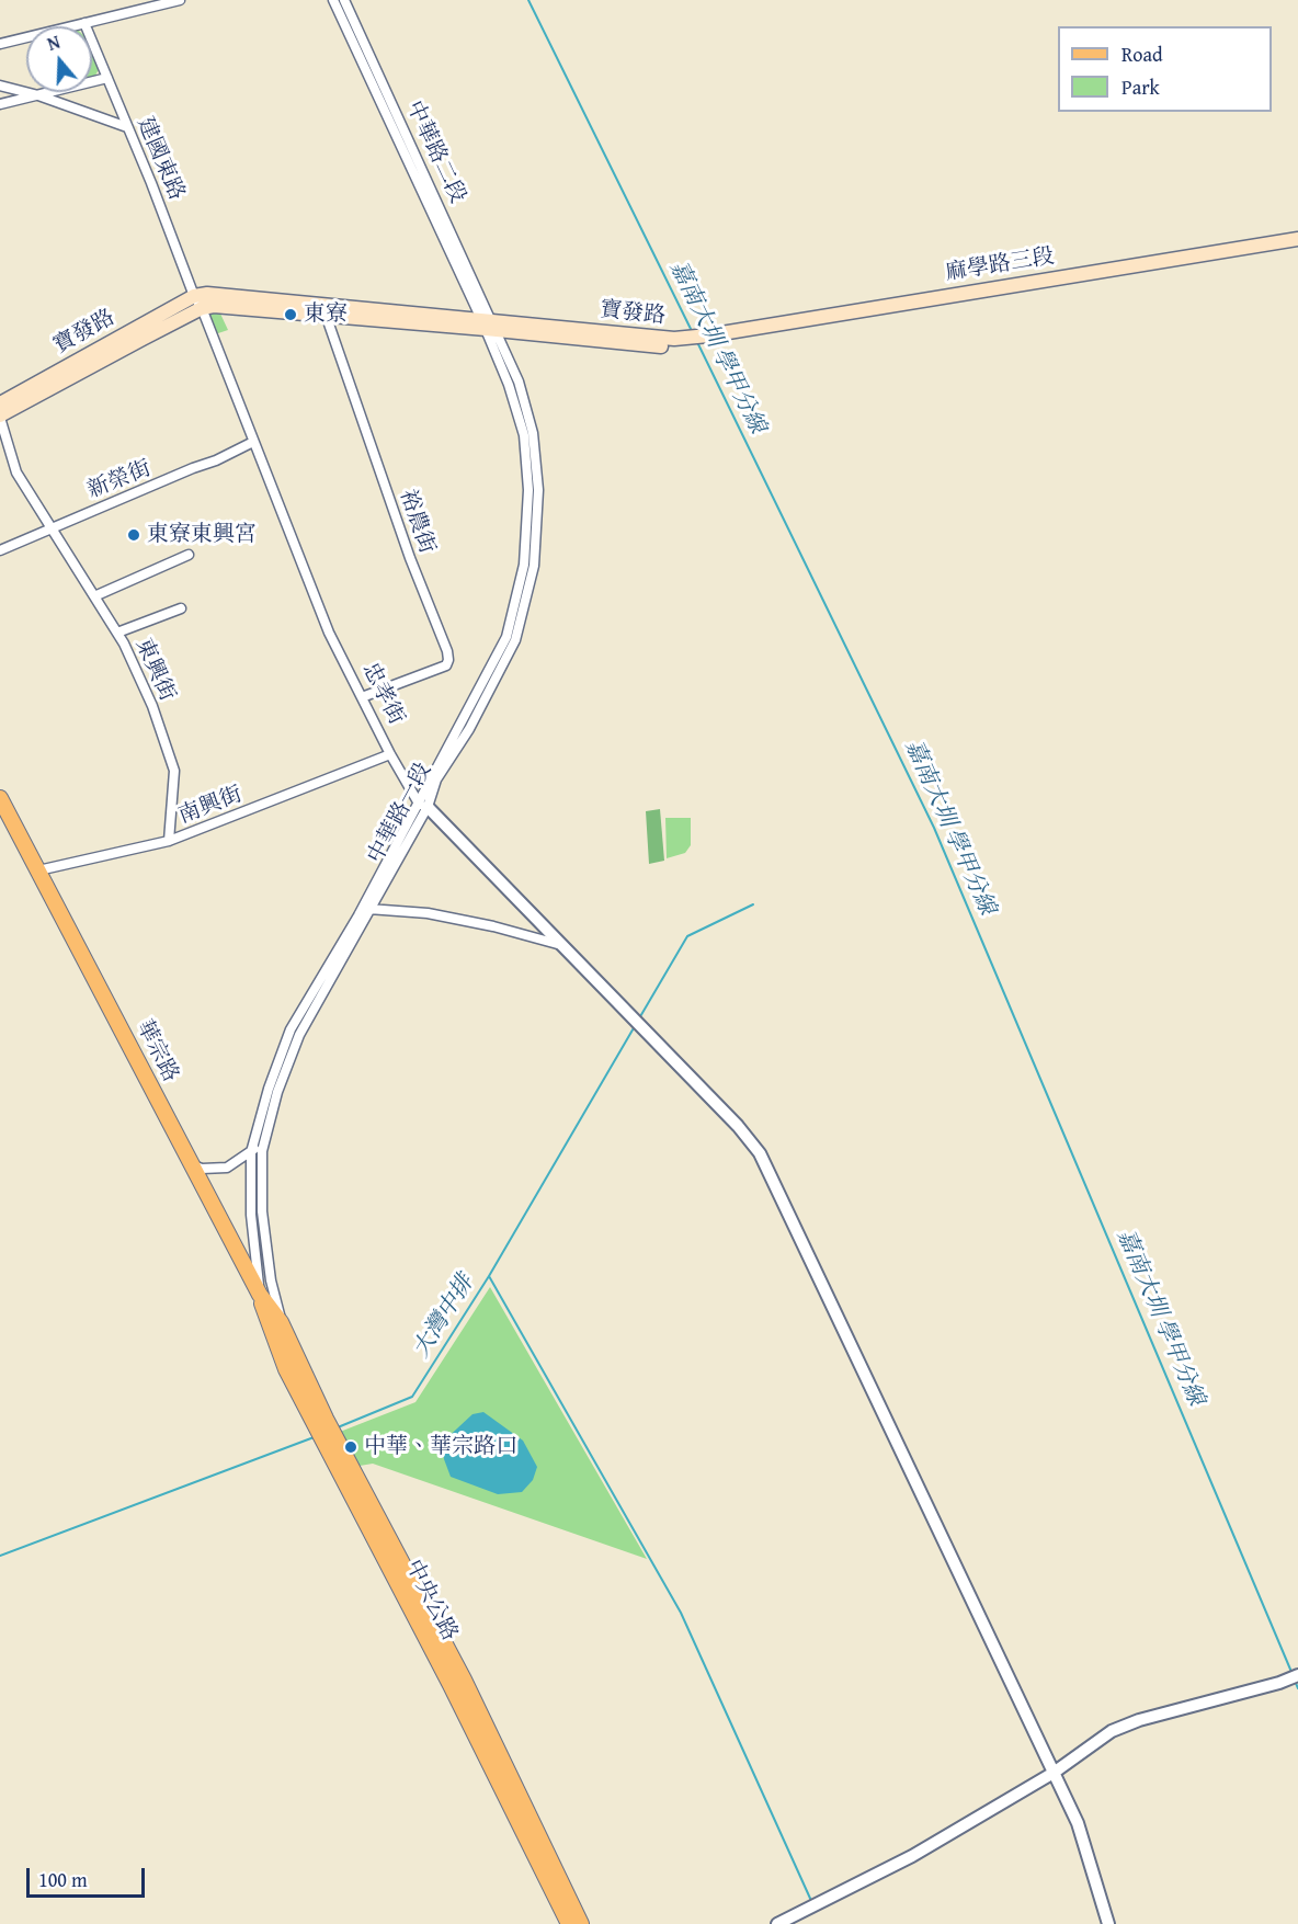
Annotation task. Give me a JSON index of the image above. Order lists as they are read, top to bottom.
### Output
{
  "streets": {
    "main road": [
      "麻學路三段",
      "寶發路",
      "華宗路",
      "中央公路"
    ],
    "street": [
      "中華路二段",
      "建國東路",
      "新榮街",
      "裕農街",
      "東興街",
      "忠孝街",
      "南興街",
      "中華路一段"
    ]
  },
  "crossings": [
    ["中華路二段", "寶發路"],
    ["中華路二段", "中華路一段"],
    ["建國東路", "寶發路"],
    ["建國東路", "忠孝街"],
    ["麻學路三段", "寶發路"],
    ["寶發路", "裕農街"],
    ["寶發路", "東興街"],
    ["寶發路", "忠孝街"],
    ["寶發路", "中華路一段"],
    ["新榮街", "東興街"],
    ["新榮街", "忠孝街"],
    ["裕農街", "忠孝街"],
    ["東興街", "南興街"],
    ["忠孝街", "南興街"],
    ["忠孝街", "中華路一段"],
    ["南興街", "華宗路"],
    ["中華路一段", "華宗路"],
    ["中華路一段", "中央公路"],
    ["華宗路", "中央公路"]
  ],
  "water": ["嘉南大圳 學甲分線", "大灣中排"],
  "places": ["東寮", "東寮東興宮", "中華、華宗路口"],
  "legend": ["Road", "Park"],
  "scale_bar": "100 m",
  "north": "top"
}
